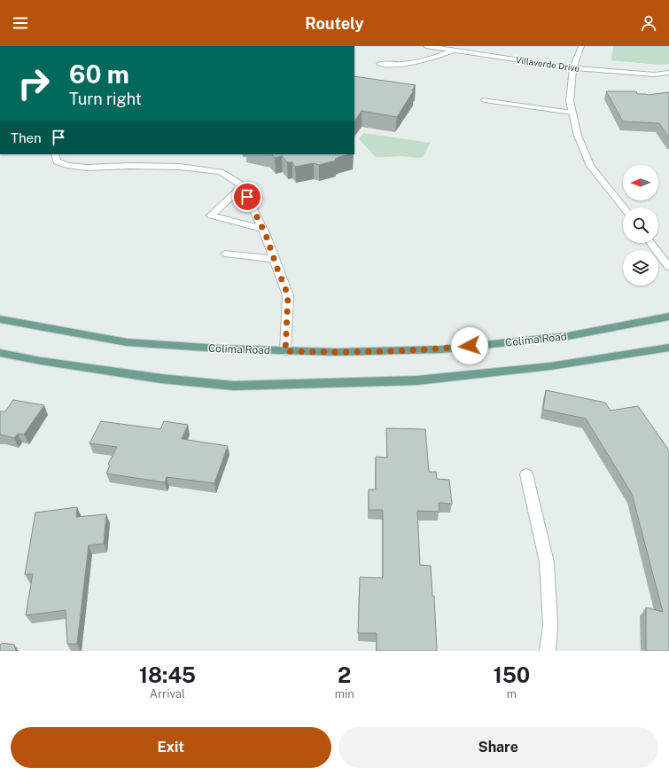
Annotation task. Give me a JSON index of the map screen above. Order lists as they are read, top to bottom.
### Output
{
  "streets": {
    "main road": ["Colima Road"],
    "street": ["Villaverde Drive"]
  },
  "north": "left",
  "page": {
    "header": "Routely",
    "turn": ["60 m", "Turn right"],
    "then": "Then",
    "eta": [
      "18:45",
      "Arrival",
      "2",
      "min",
      "150",
      "m"
    ],
    "buttons": ["Exit", "Share"]
  }
}
